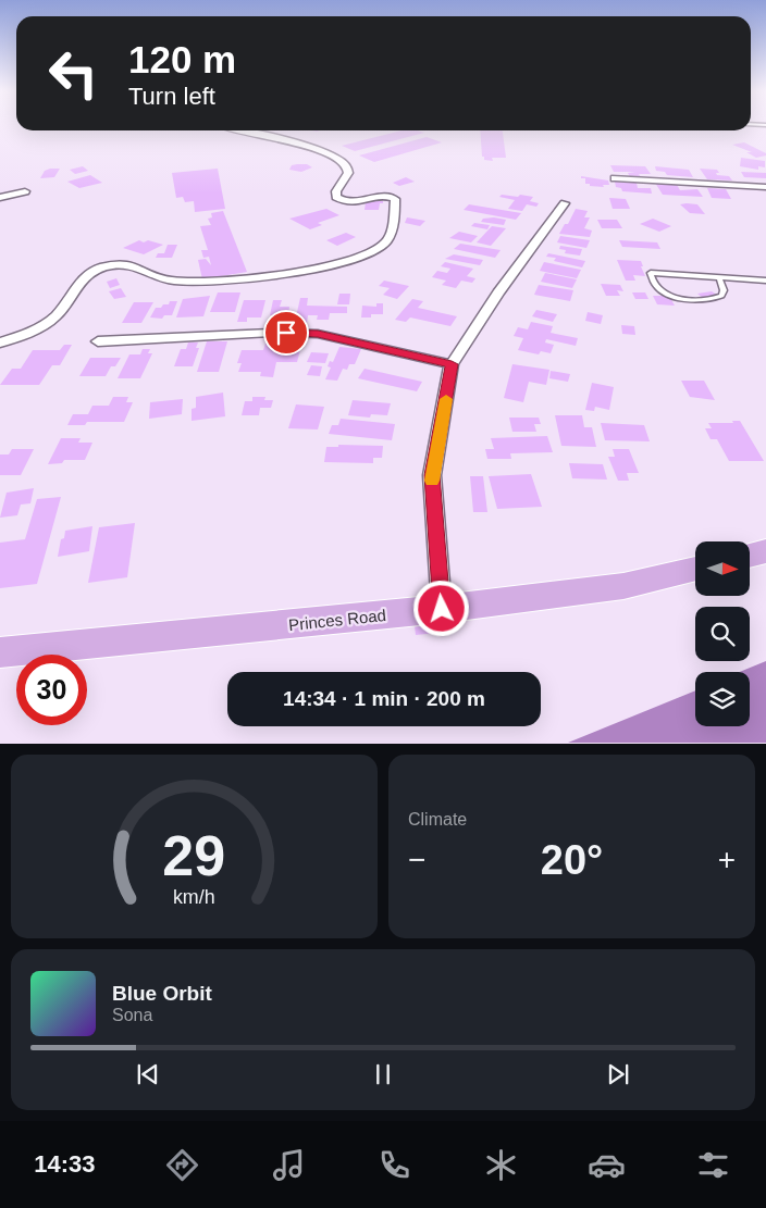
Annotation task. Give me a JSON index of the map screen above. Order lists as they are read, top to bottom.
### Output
{
  "streets": {
    "main road": ["Princes Road"]
  },
  "north": "right",
  "page": {
    "turn": ["120 m", "Turn left"],
    "limit": "30",
    "trip": "14:34 · 1 min · 200 m",
    "tile": "Climate",
    "heat": ["−", "20°", "+"],
    "song": ["Blue Orbit", "Sona"],
    "tabs": "14:33",
    "gauge": ["29", "km/h"]
  }
}
